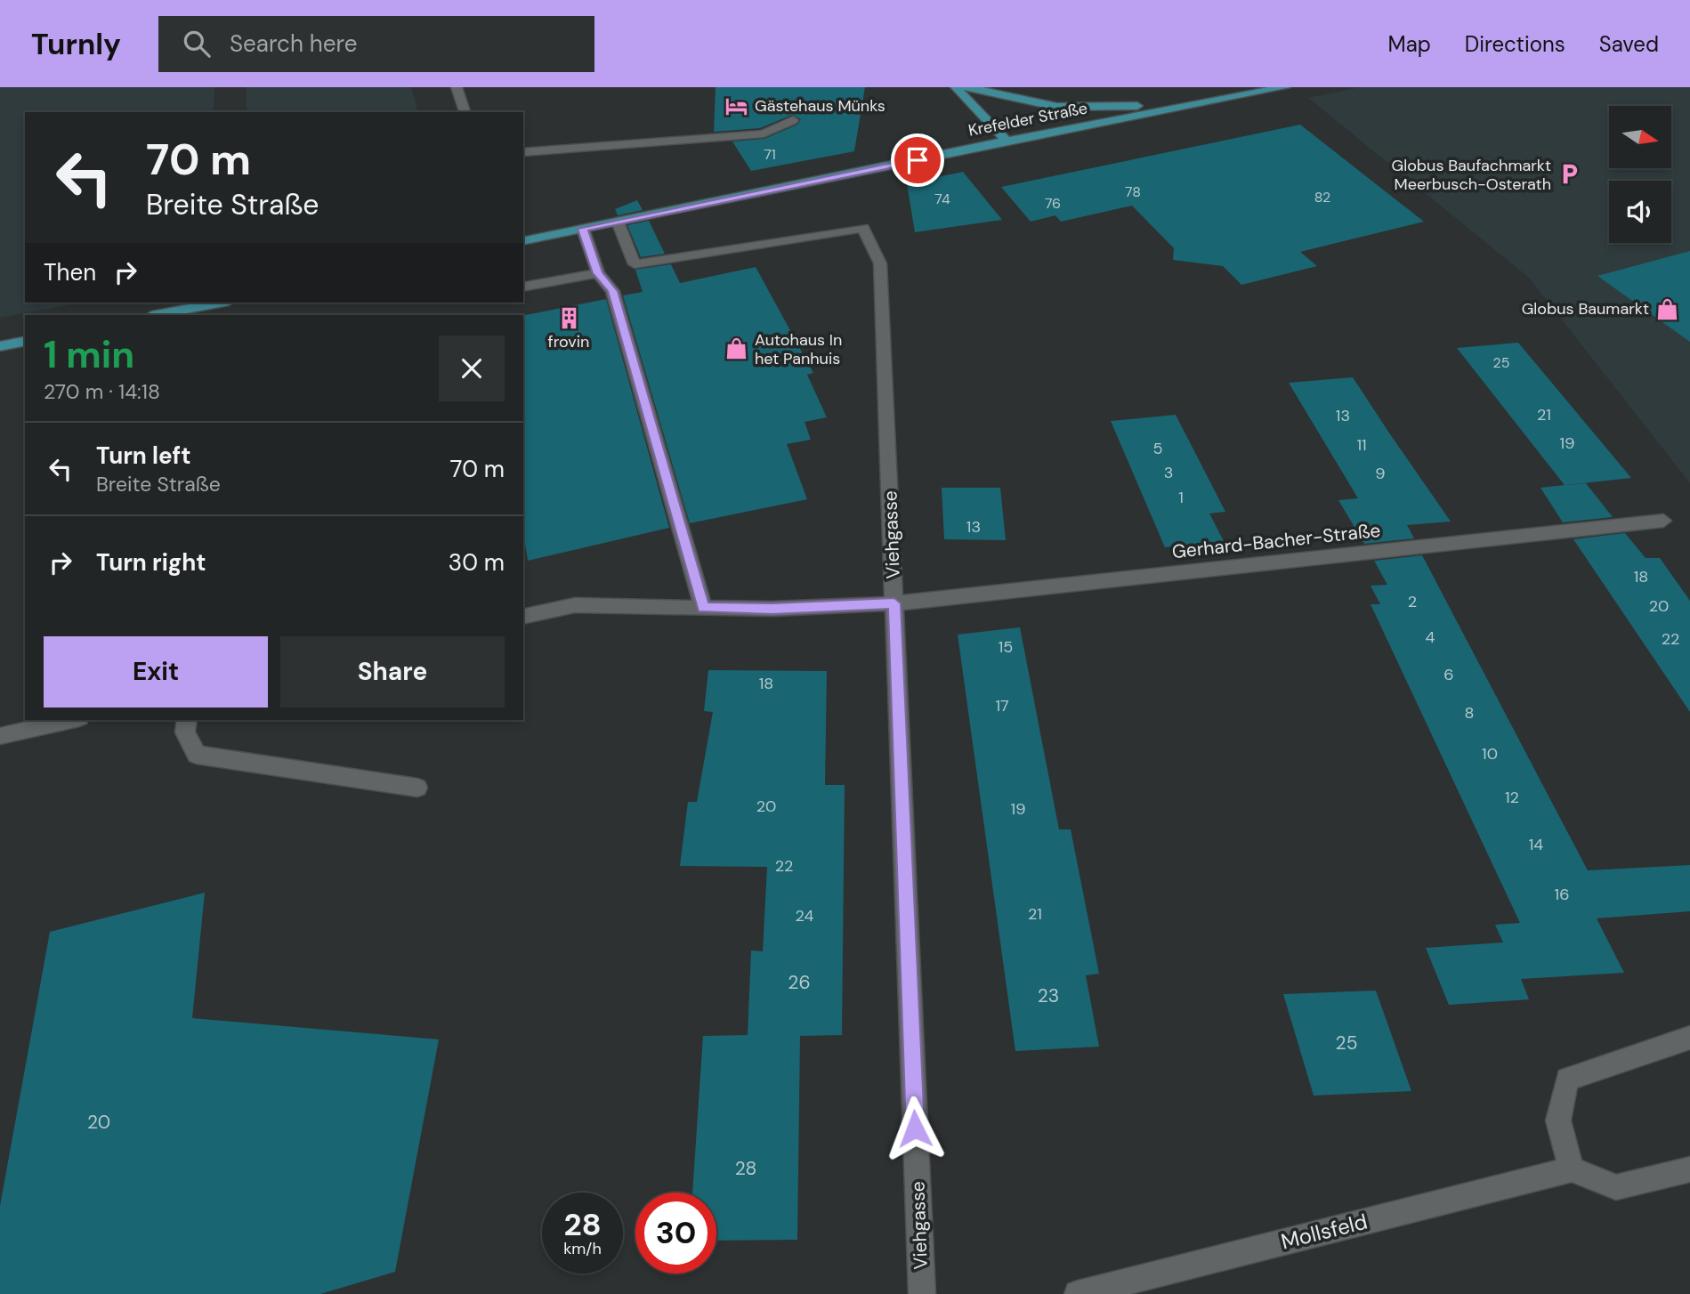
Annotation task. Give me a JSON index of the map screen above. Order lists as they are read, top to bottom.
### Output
{
  "streets": {
    "main road": ["Krefelder Straße"],
    "street": ["Viehgasse", "Gerhard-Bacher-Straße", "Mollsfeld"]
  },
  "crossings": [
    ["Krefelder Straße", "Viehgasse"],
    ["Viehgasse", "Gerhard-Bacher-Straße"]
  ],
  "places": {
    "hotel": ["Gästehaus Münks"],
    "parking": ["Globus Baufachmarkt Meerbusch-Osterath"],
    "shop": ["Globus Baumarkt", "Autohaus In het Panhuis"],
    "building": ["frovin"]
  },
  "house_numbers": [
    "71",
    "78",
    "82",
    "74",
    "76",
    "25",
    "21",
    "13",
    "19",
    "11",
    "5",
    "3",
    "9",
    "1",
    "13",
    "18",
    "2",
    "20",
    "4",
    "22",
    "15",
    "6",
    "18",
    "17",
    "8",
    "10",
    "12",
    "20",
    "19",
    "14",
    "22",
    "16",
    "21",
    "24",
    "26",
    "23",
    "25",
    "20",
    "28"
  ],
  "north": "right",
  "page": {
    "header": "Turnly",
    "search": "Search here",
    "nav": ["Map", "Directions", "Saved"],
    "turn": ["70 m", "Breite Straße"],
    "then": "Then",
    "heading": ["1 min", "270 m · 14:18"],
    "list": [
      {
        "name": "Turn left",
        "note": "Breite Straße",
        "value": "70 m"
      },
      {
        "name": "Turn right",
        "value": "30 m"
      }
    ],
    "buttons": ["Exit", "Share"],
    "speed": "28 km/h",
    "limit": "30"
  }
}
